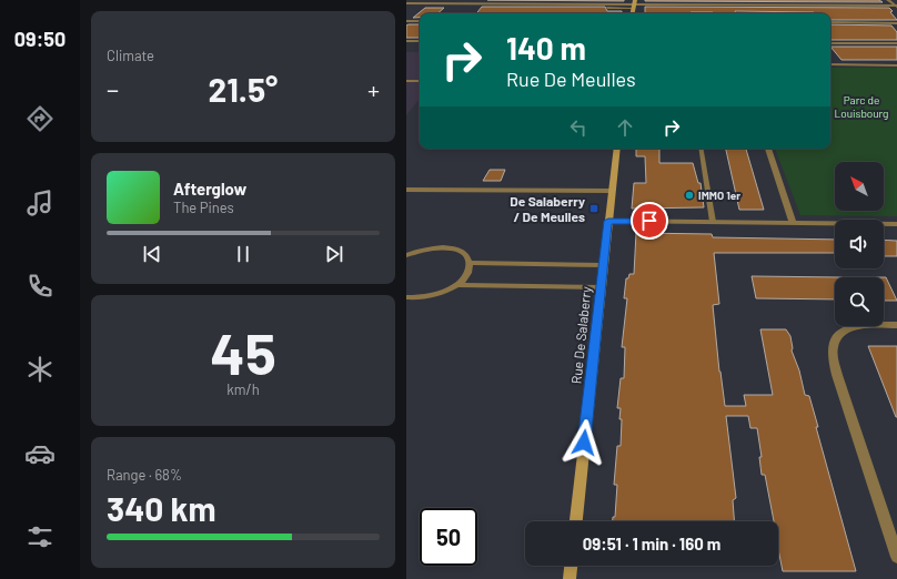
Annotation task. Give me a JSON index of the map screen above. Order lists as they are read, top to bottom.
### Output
{
  "streets": {
    "main road": ["Rue De Salaberry"]
  },
  "parks": ["Parc de Louisbourg"],
  "places": {
    "other": ["IMMO 1er"],
    "transit": ["De Salaberry / De Meulles"]
  },
  "north": "top left",
  "page": {
    "tabs": "09:50",
    "tile": [
      "Climate",
      ["45", "km/h"],
      ["Range · 68%", "340 km"]
    ],
    "turn": ["140 m", "Rue De Meulles"],
    "heat": ["−", "21.5°", "+"],
    "song": ["Afterglow", "The Pines"],
    "limit": "50",
    "trip": "09:51 · 1 min · 160 m"
  }
}
